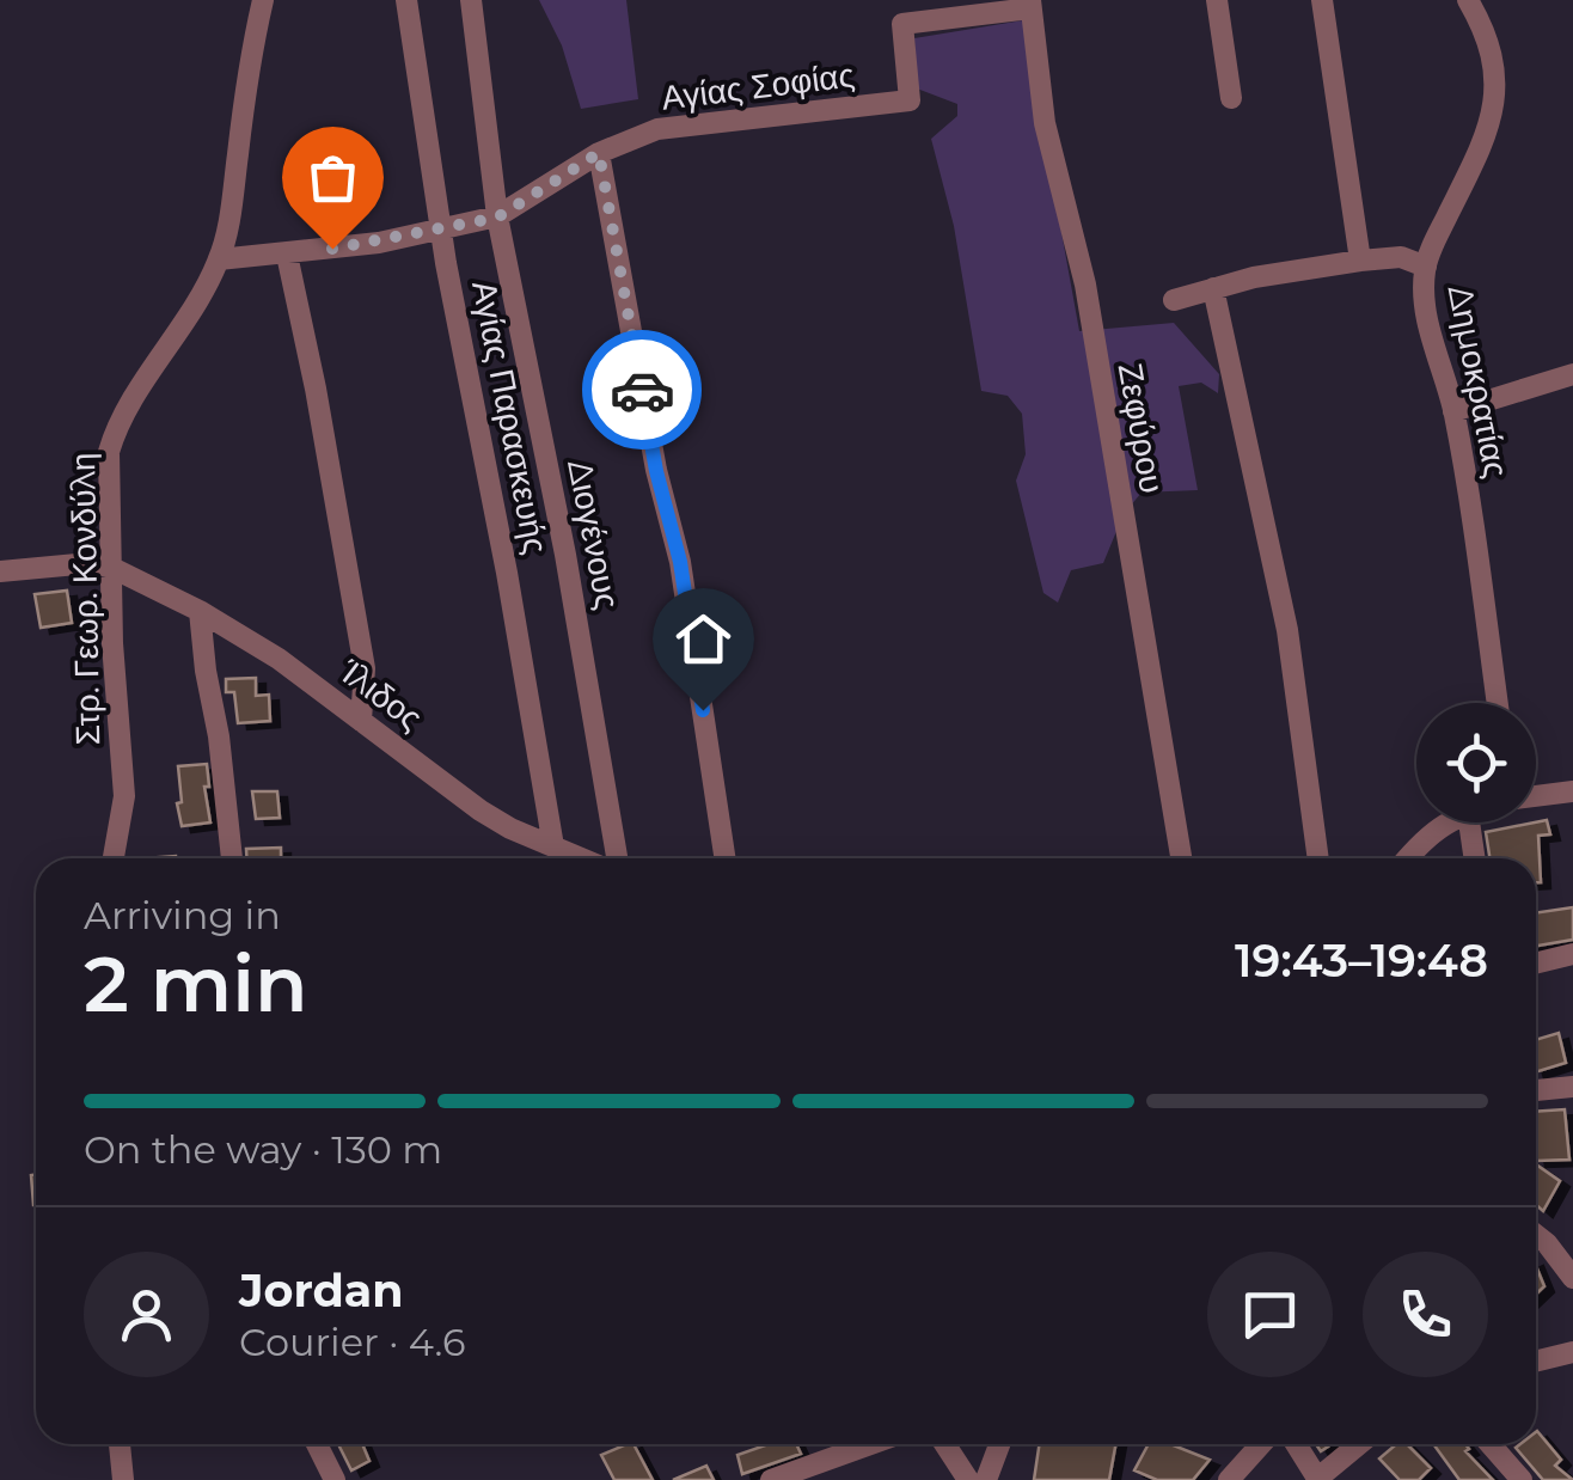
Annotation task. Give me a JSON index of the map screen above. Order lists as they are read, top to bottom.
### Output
{
  "streets": {
    "street": [
      "Αγίας Σοφίας",
      "Δημοκρατίας",
      "Αγίας Παρασκευής",
      "Ζεφύρου",
      "Διογένους",
      "Στρ. Γεωρ. Κονδύλη",
      "Ίλιδος"
    ]
  },
  "crossings": [
    ["Αγίας Σοφίας", "Αγίας Παρασκευής"],
    ["Αγίας Σοφίας", "Ζεφύρου"],
    ["Αγίας Σοφίας", "Διογένους"],
    ["Αγίας Σοφίας", "Στρ. Γεωρ. Κονδύλη"],
    ["Αγίας Παρασκευής", "Ίλιδος"],
    ["Στρ. Γεωρ. Κονδύλη", "Ίλιδος"]
  ],
  "page": {
    "heading": ["2 min", "Arriving in", "19:43–19:48"],
    "panel": ["Jordan", "Courier · 4.6"],
    "bar": "On the way · 130 m"
  }
}
